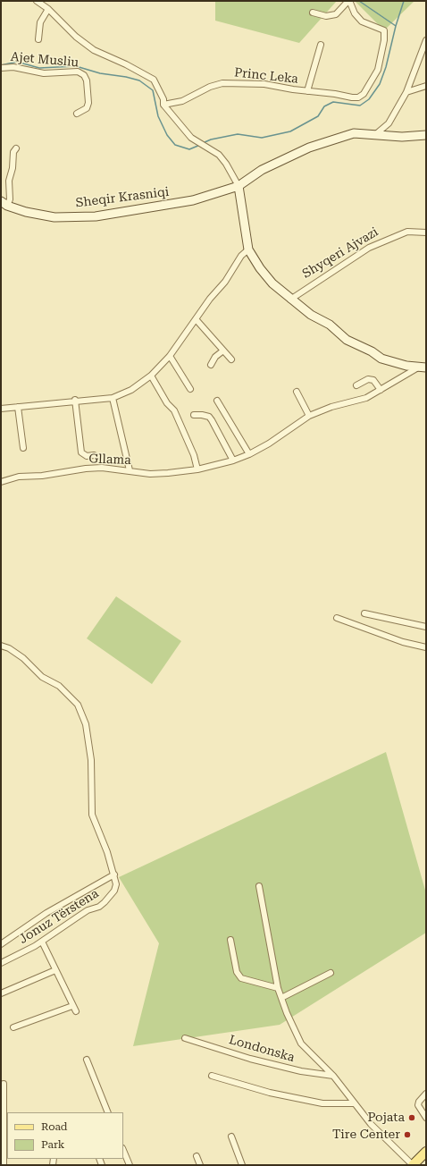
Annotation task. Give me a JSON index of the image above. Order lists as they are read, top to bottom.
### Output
{
  "streets": {
    "street": [
      "Ajet Musliu",
      "Princ Leka",
      "Sheqir Krasniqi",
      "Shyqeri Ajvazi",
      "Gllama",
      "Jonuz Tërstena",
      "Londonska"
    ]
  },
  "places": ["Pojata", "Tire Center"],
  "legend": ["Road", "Park"]
}
